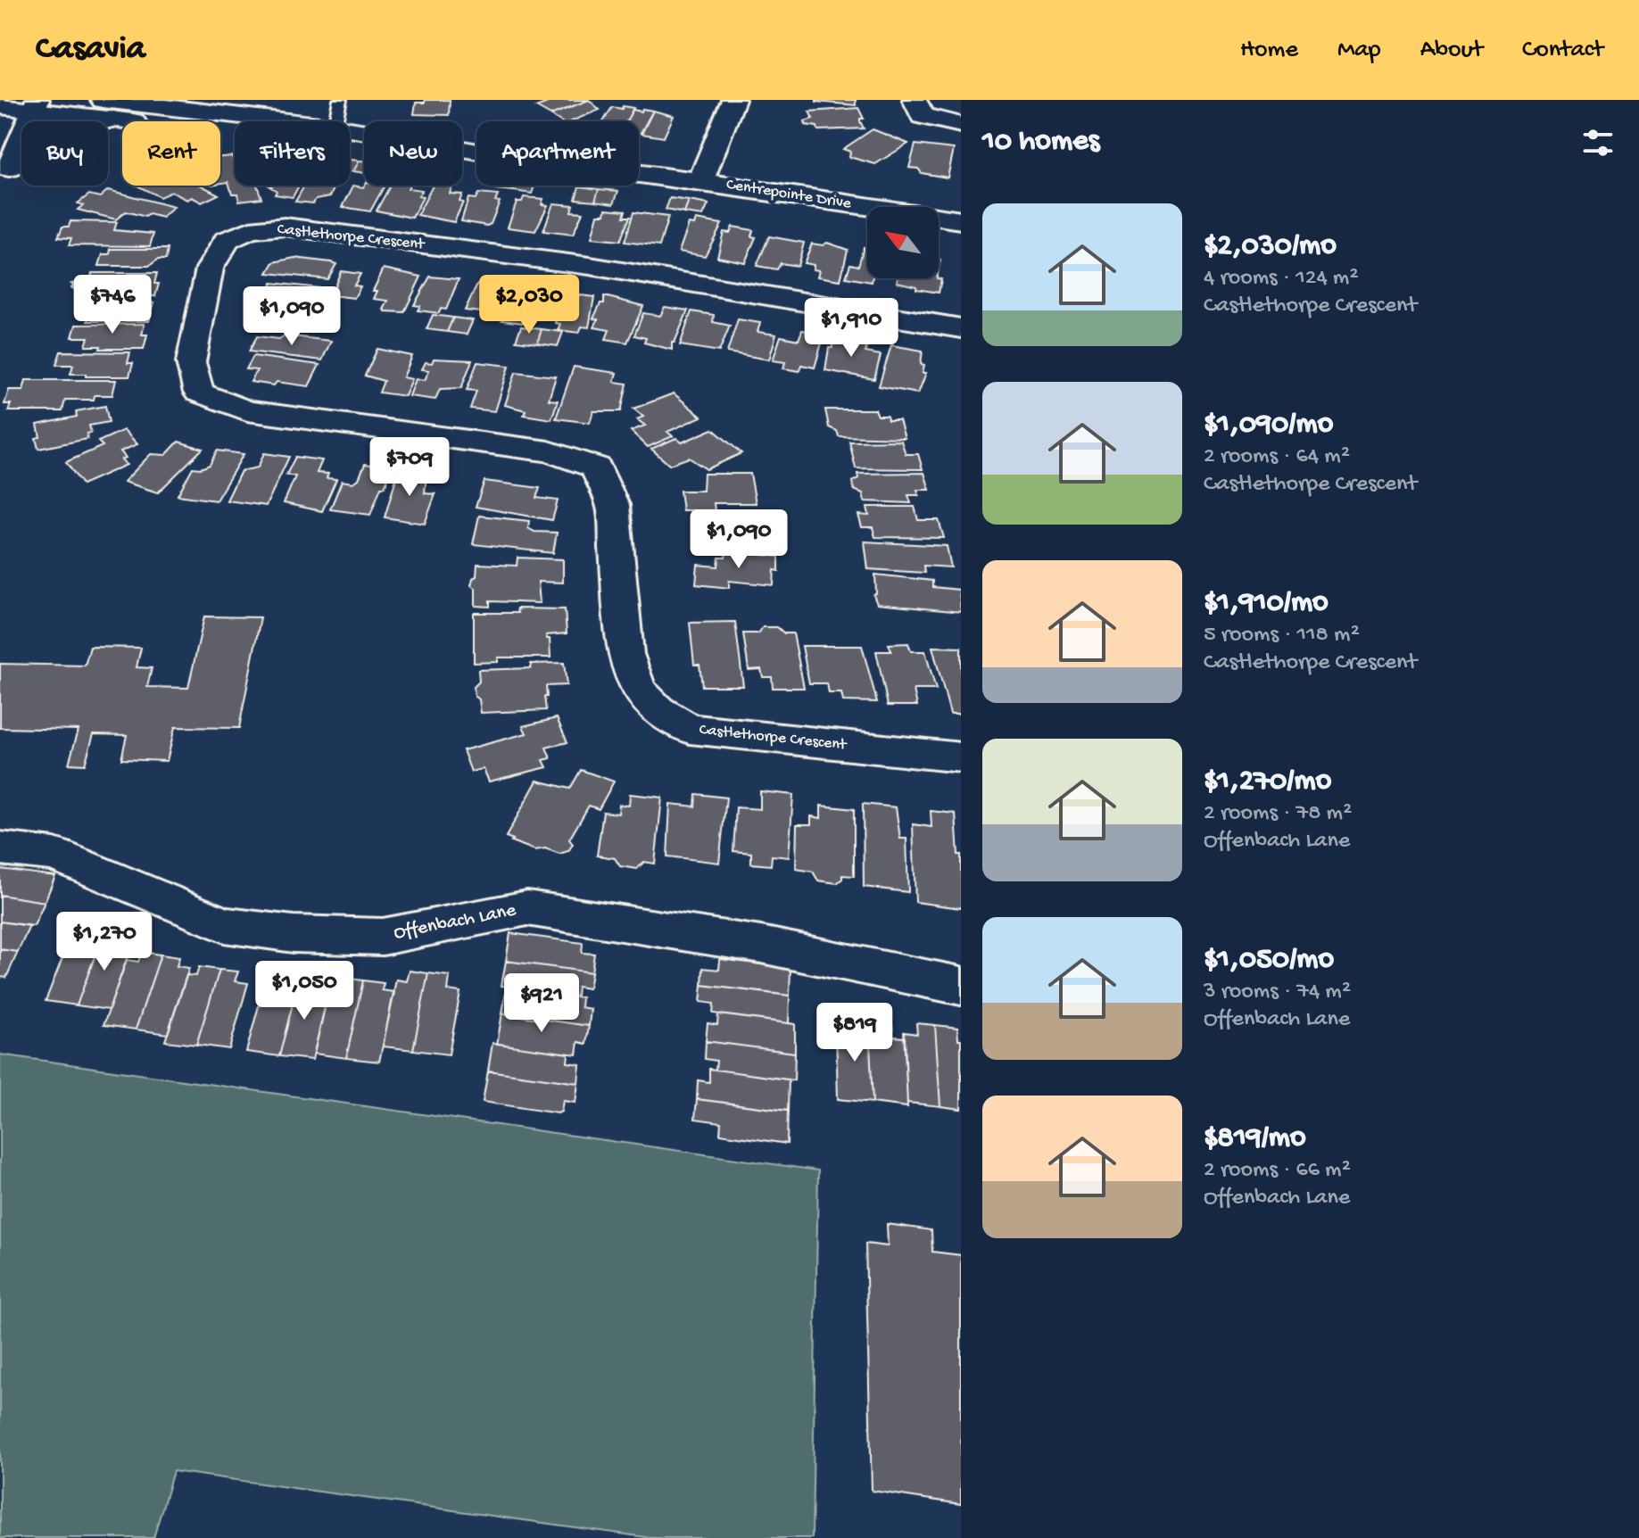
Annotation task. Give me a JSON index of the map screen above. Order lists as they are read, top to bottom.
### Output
{
  "streets": {
    "street": ["Centrepointe Drive", "Castlethorpe Crescent", "Offenbach Lane"]
  },
  "north": "top left",
  "page": {
    "header": "Casavia",
    "nav": [
      "Home",
      "Map",
      "About",
      "Contact"
    ],
    "heading": "10 homes",
    "chip": [
      "Buy",
      "Rent",
      "Filters",
      "New",
      "Apartment"
    ],
    "list": [
      {
        "name": "$2,030/mo",
        "note": "4 rooms · 124 m² · Castlethorpe Crescent"
      },
      {
        "name": "$1,090/mo",
        "note": "2 rooms · 64 m² · Castlethorpe Crescent"
      },
      {
        "name": "$1,910/mo",
        "note": "5 rooms · 118 m² · Castlethorpe Crescent"
      },
      {
        "name": "$1,270/mo",
        "note": "2 rooms · 78 m² · Offenbach Lane"
      },
      {
        "name": "$1,050/mo",
        "note": "3 rooms · 74 m² · Offenbach Lane"
      },
      {
        "name": "$819/mo",
        "note": "2 rooms · 66 m² · Offenbach Lane"
      }
    ],
    "price": [
      "$746",
      "$2,030",
      "$1,090",
      "$1,910",
      "$709",
      "$1,090",
      "$1,270",
      "$1,050",
      "$921",
      "$819"
    ]
  }
}
